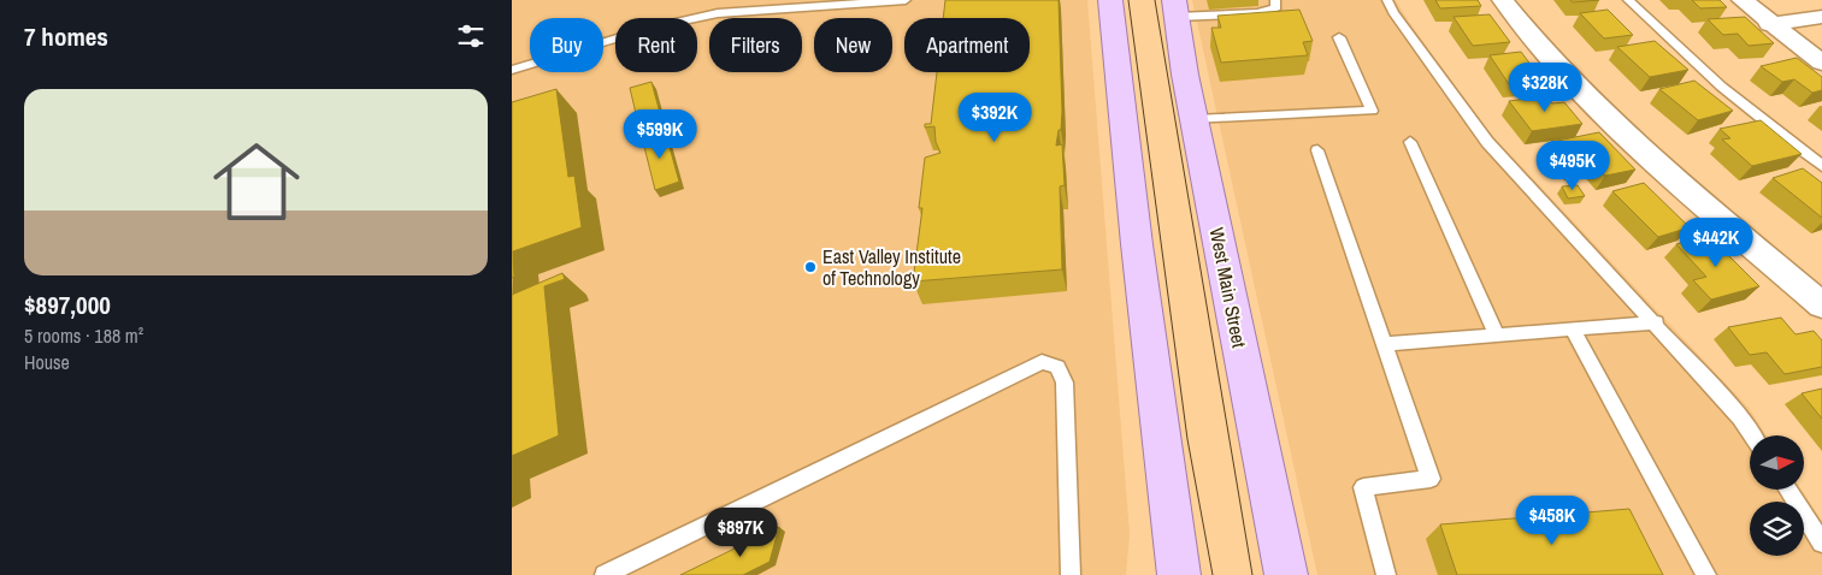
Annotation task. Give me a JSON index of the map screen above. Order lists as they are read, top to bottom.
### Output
{
  "streets": {
    "main road": ["West Main Street"]
  },
  "places": ["East Valley Institute of Technology"],
  "north": "right",
  "page": {
    "heading": "7 homes",
    "chip": [
      "Buy",
      "Rent",
      "Filters",
      "New",
      "Apartment"
    ],
    "price": [
      "$328K",
      "$392K",
      "$599K",
      "$495K",
      "$442K",
      "$458K",
      "$897K"
    ],
    "list": [
      {
        "name": "$897,000",
        "note": "5 rooms · 188 m² · House"
      }
    ]
  }
}
